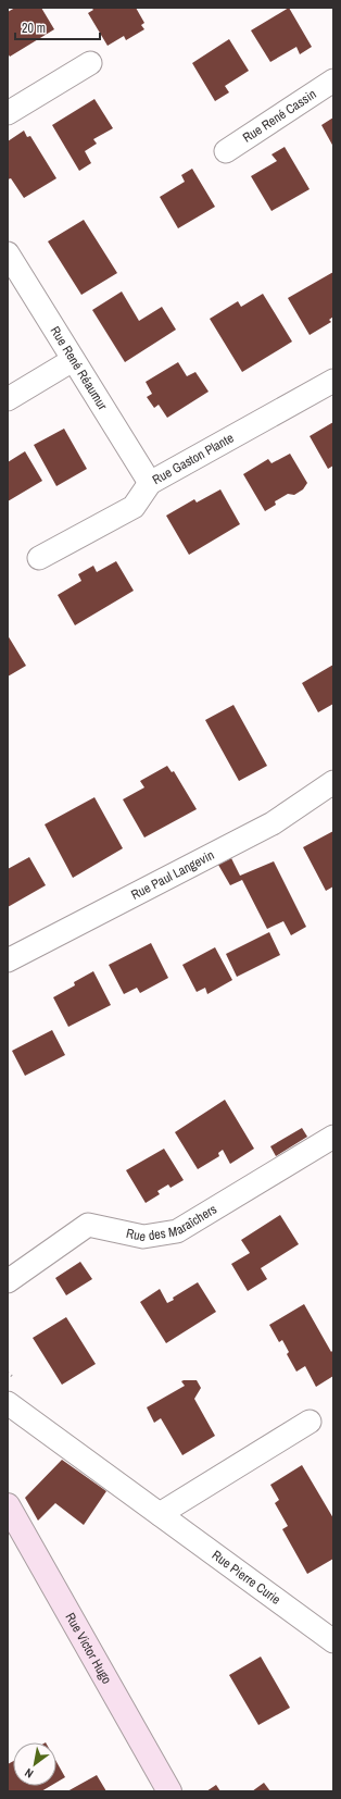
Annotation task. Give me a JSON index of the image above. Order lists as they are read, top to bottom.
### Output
{
  "streets": {
    "street": [
      "Rue René Cassin",
      "Rue René Réaumur",
      "Rue Gaston Plante",
      "Rue Paul Langevin",
      "Rue des Maraîchers",
      "Rue Pierre Curie",
      "Rue Victor Hugo"
    ]
  },
  "crossings": [
    ["Rue René Réaumur", "Rue Gaston Plante"]
  ],
  "scale_bar": "20 m",
  "north": "bottom left"
}
